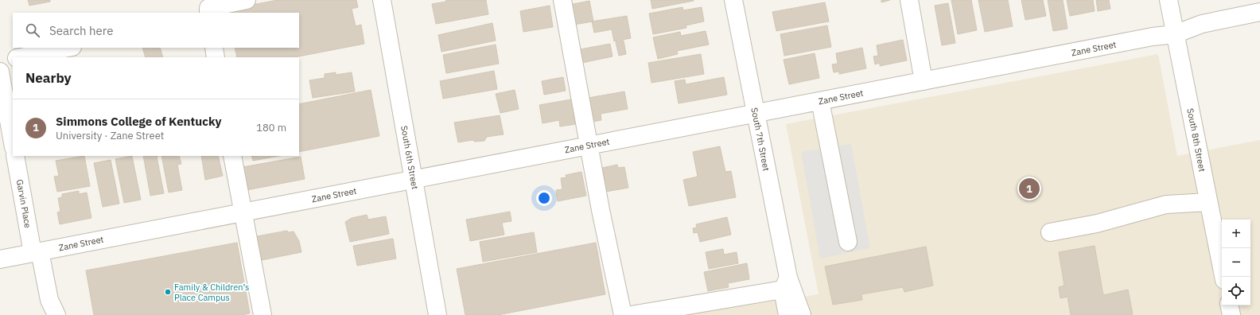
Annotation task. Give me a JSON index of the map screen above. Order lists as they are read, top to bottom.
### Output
{
  "streets": {
    "street": [
      "Zane Street",
      "South 7th Street",
      "South 8th Street",
      "South 6th Street",
      "Garvin Place"
    ]
  },
  "crossings": [
    ["Zane Street", "South 7th Street"],
    ["Zane Street", "South 8th Street"],
    ["Zane Street", "South 6th Street"],
    ["Zane Street", "Garvin Place"]
  ],
  "places": ["Family & Children’s Place Campus"],
  "page": {
    "search": "Search here",
    "heading": "Nearby",
    "list": [
      {
        "mark": "1",
        "name": "Simmons College of Kentucky",
        "note": "University · Zane Street",
        "value": "180 m"
      }
    ],
    "pins": "1",
    "map_buttons": ["+", "−"]
  }
}
